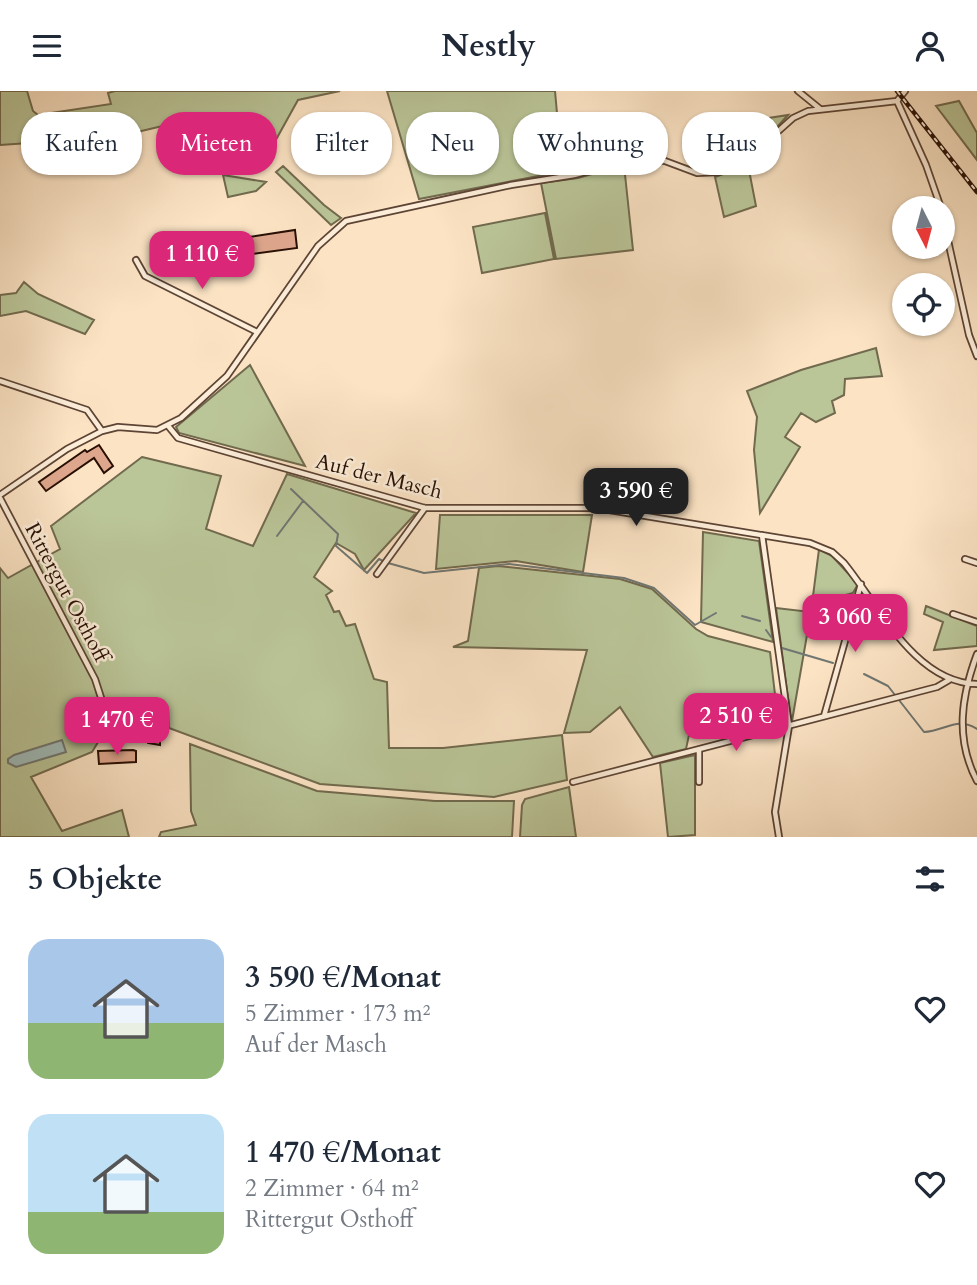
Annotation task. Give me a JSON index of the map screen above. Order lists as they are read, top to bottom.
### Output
{
  "streets": {
    "street": ["Auf der Masch", "Rittergut Osthoff"]
  },
  "north": "bottom",
  "page": {
    "header": "Nestly",
    "chip": [
      "Kaufen",
      "Mieten",
      "Filter",
      "Neu",
      "Wohnung",
      "Haus"
    ],
    "price": [
      "1 110 €",
      "3 590 €",
      "3 060 €",
      "2 510 €",
      "1 470 €"
    ],
    "heading": "5 Objekte",
    "list": [
      {
        "name": "3 590 €/Monat",
        "note": "5 Zimmer · 173 m² · Auf der Masch"
      },
      {
        "name": "1 470 €/Monat",
        "note": "2 Zimmer · 64 m² · Rittergut Osthoff"
      }
    ]
  }
}
